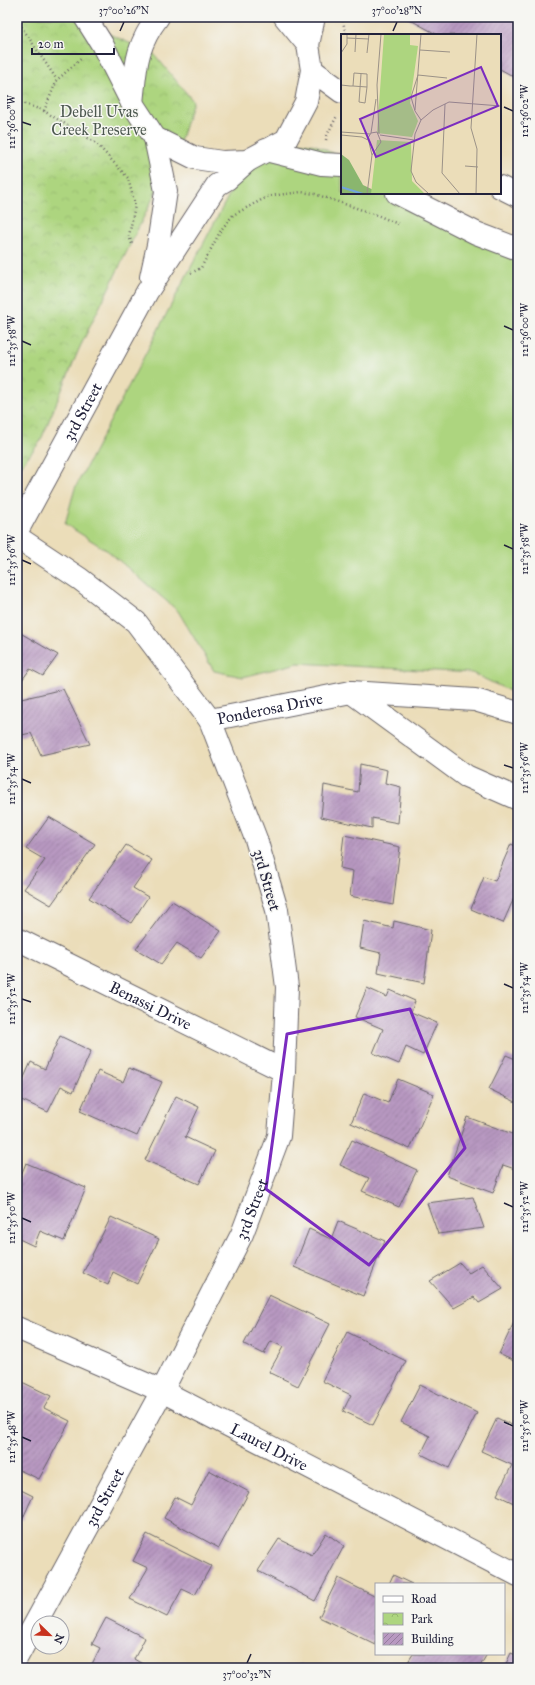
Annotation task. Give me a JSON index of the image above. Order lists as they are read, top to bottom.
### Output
{
  "streets": {
    "street": [
      "3rd Street",
      "Ponderosa Drive",
      "Benassi Drive",
      "Laurel Drive"
    ]
  },
  "crossings": [
    ["3rd Street", "Ponderosa Drive"],
    ["3rd Street", "Benassi Drive"],
    ["3rd Street", "Laurel Drive"]
  ],
  "parks": ["Debell Uvas Creek Preserve"],
  "legend": ["Road", "Park", "Building"],
  "scale_bar": "20 m",
  "north": "bottom right",
  "coordinates": [
    "37°00'26\"N",
    "37°00'28\"N",
    "121°36'02\"W",
    "121°36'00\"W",
    "121°35'58\"W",
    "121°35'56\"W",
    "121°35'54\"W",
    "121°35'52\"W",
    "121°35'50\"W",
    "121°35'48\"W",
    "37°00'32\"N"
  ]
}
